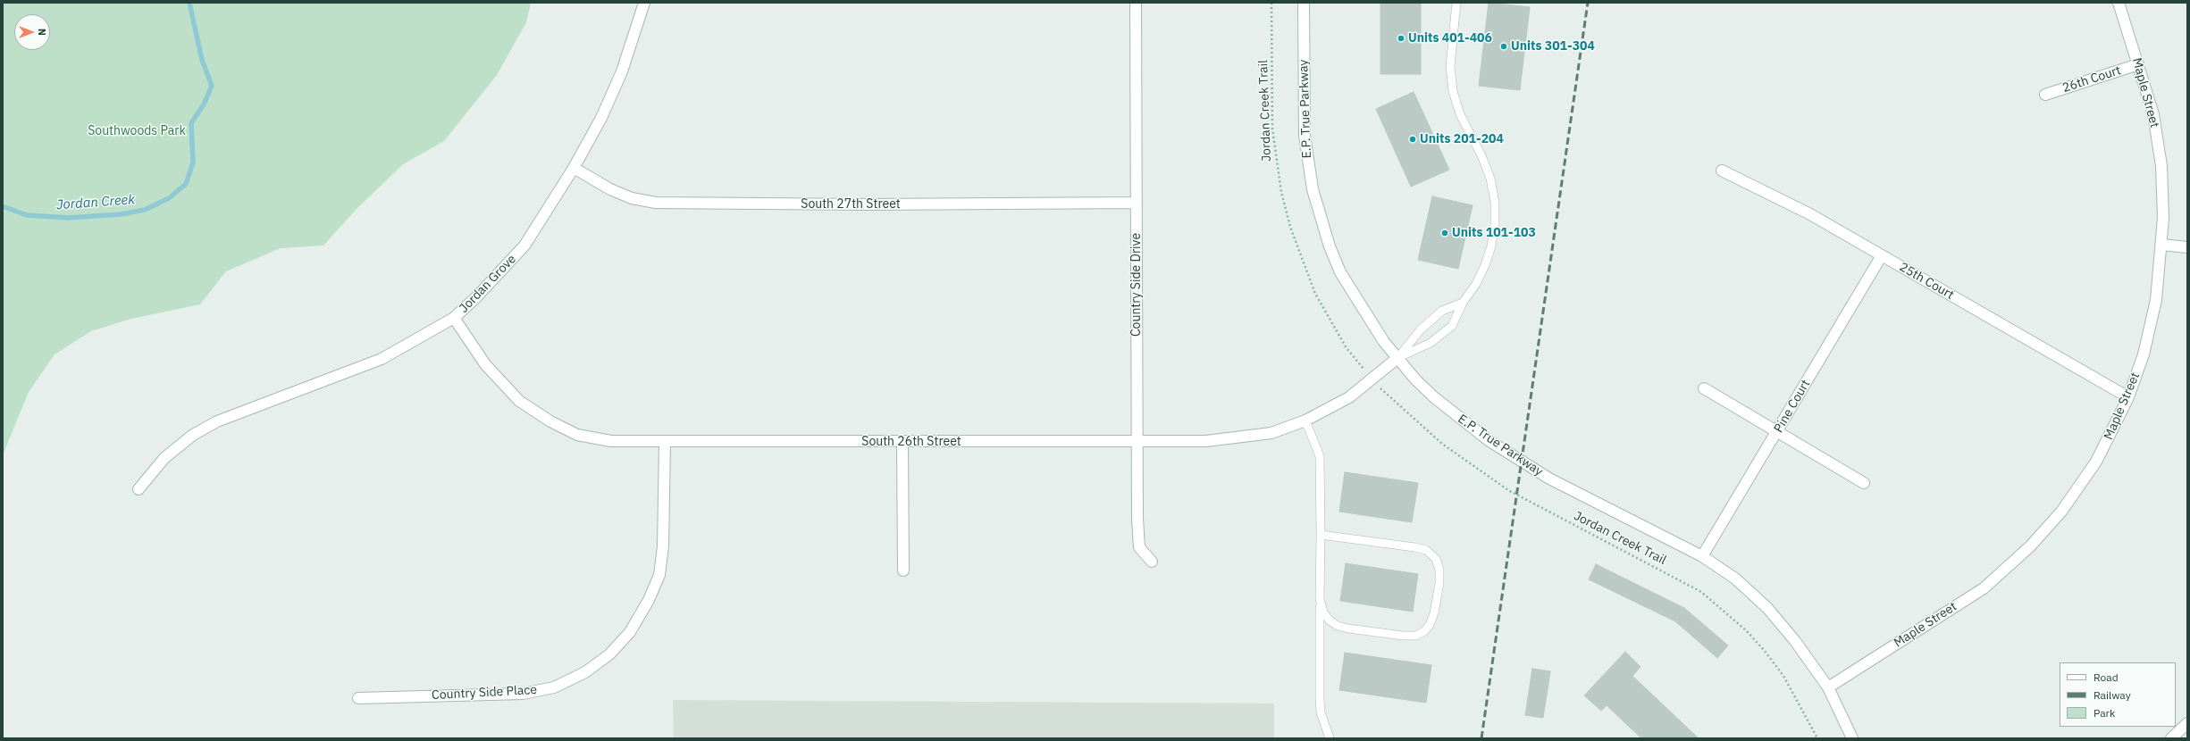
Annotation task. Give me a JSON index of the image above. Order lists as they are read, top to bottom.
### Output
{
  "streets": {
    "street": [
      "26th Court",
      "Maple Street",
      "E.P. True Parkway",
      "South 27th Street",
      "25th Court",
      "Jordan Grove",
      "Country Side Drive",
      "Pine Court",
      "South 26th Street",
      "Country Side Place"
    ],
    "path": ["Jordan Creek Trail"]
  },
  "crossings": [
    ["26th Court", "Maple Street"],
    ["Maple Street", "E.P. True Parkway"],
    ["Maple Street", "25th Court"],
    ["E.P. True Parkway", "Pine Court"],
    ["E.P. True Parkway", "South 26th Street"],
    ["South 27th Street", "Jordan Grove"],
    ["South 27th Street", "Country Side Drive"],
    ["25th Court", "Pine Court"],
    ["Jordan Grove", "South 26th Street"],
    ["Country Side Drive", "South 26th Street"],
    ["South 26th Street", "Country Side Place"]
  ],
  "water": ["Jordan Creek"],
  "parks": ["Southwoods Park"],
  "places": [
    "Units 401-406",
    "Units 301-304",
    "Units 201-204",
    "Units 101-103"
  ],
  "legend": ["Road", "Railway", "Park"],
  "north": "right"
}
